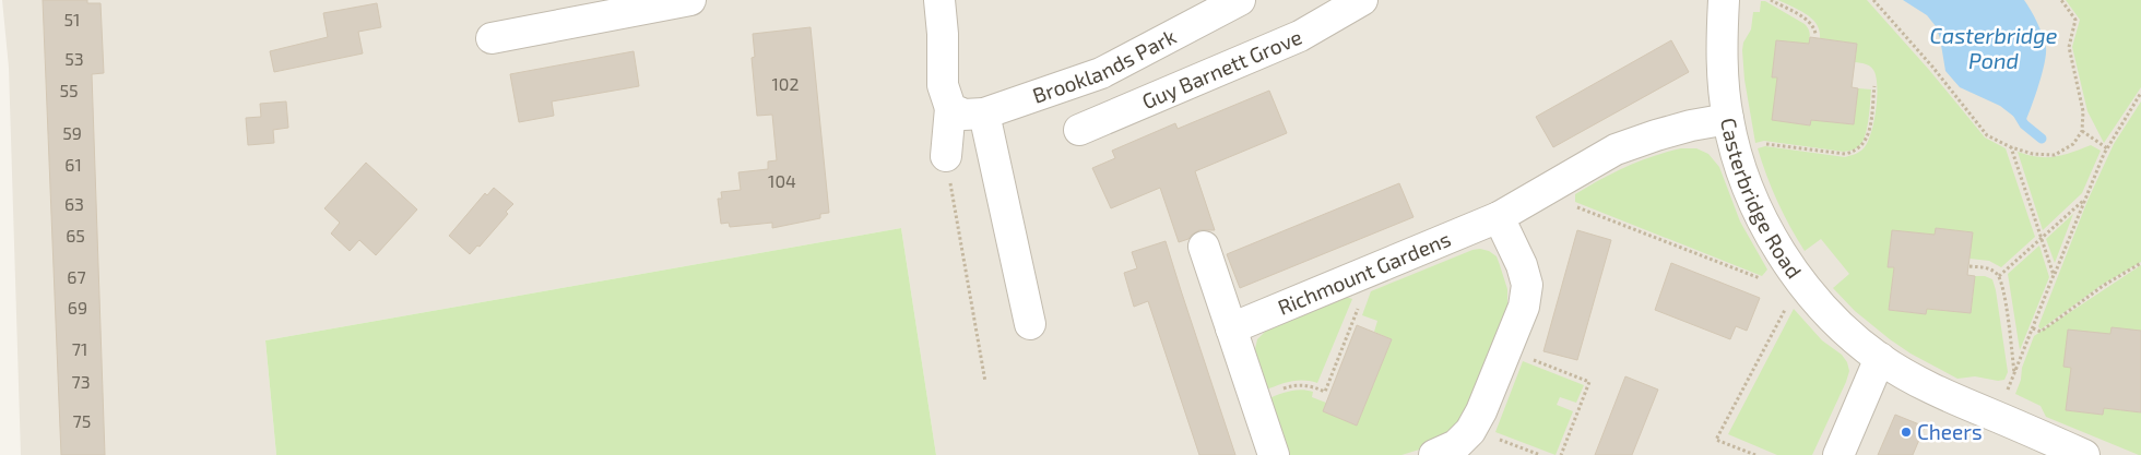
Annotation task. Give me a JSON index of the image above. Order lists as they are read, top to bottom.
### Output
{
  "streets": {
    "street": [
      "Brooklands Park",
      "Guy Barnett Grove",
      "Casterbridge Road",
      "Richmount Gardens"
    ]
  },
  "crossings": [
    ["Casterbridge Road", "Richmount Gardens"]
  ],
  "water": ["Casterbridge Pond"],
  "places": ["Cheers"],
  "house_numbers": [
    "51",
    "53",
    "102",
    "55",
    "59",
    "61",
    "104",
    "63",
    "65",
    "67",
    "69",
    "71",
    "73",
    "75"
  ]
}
